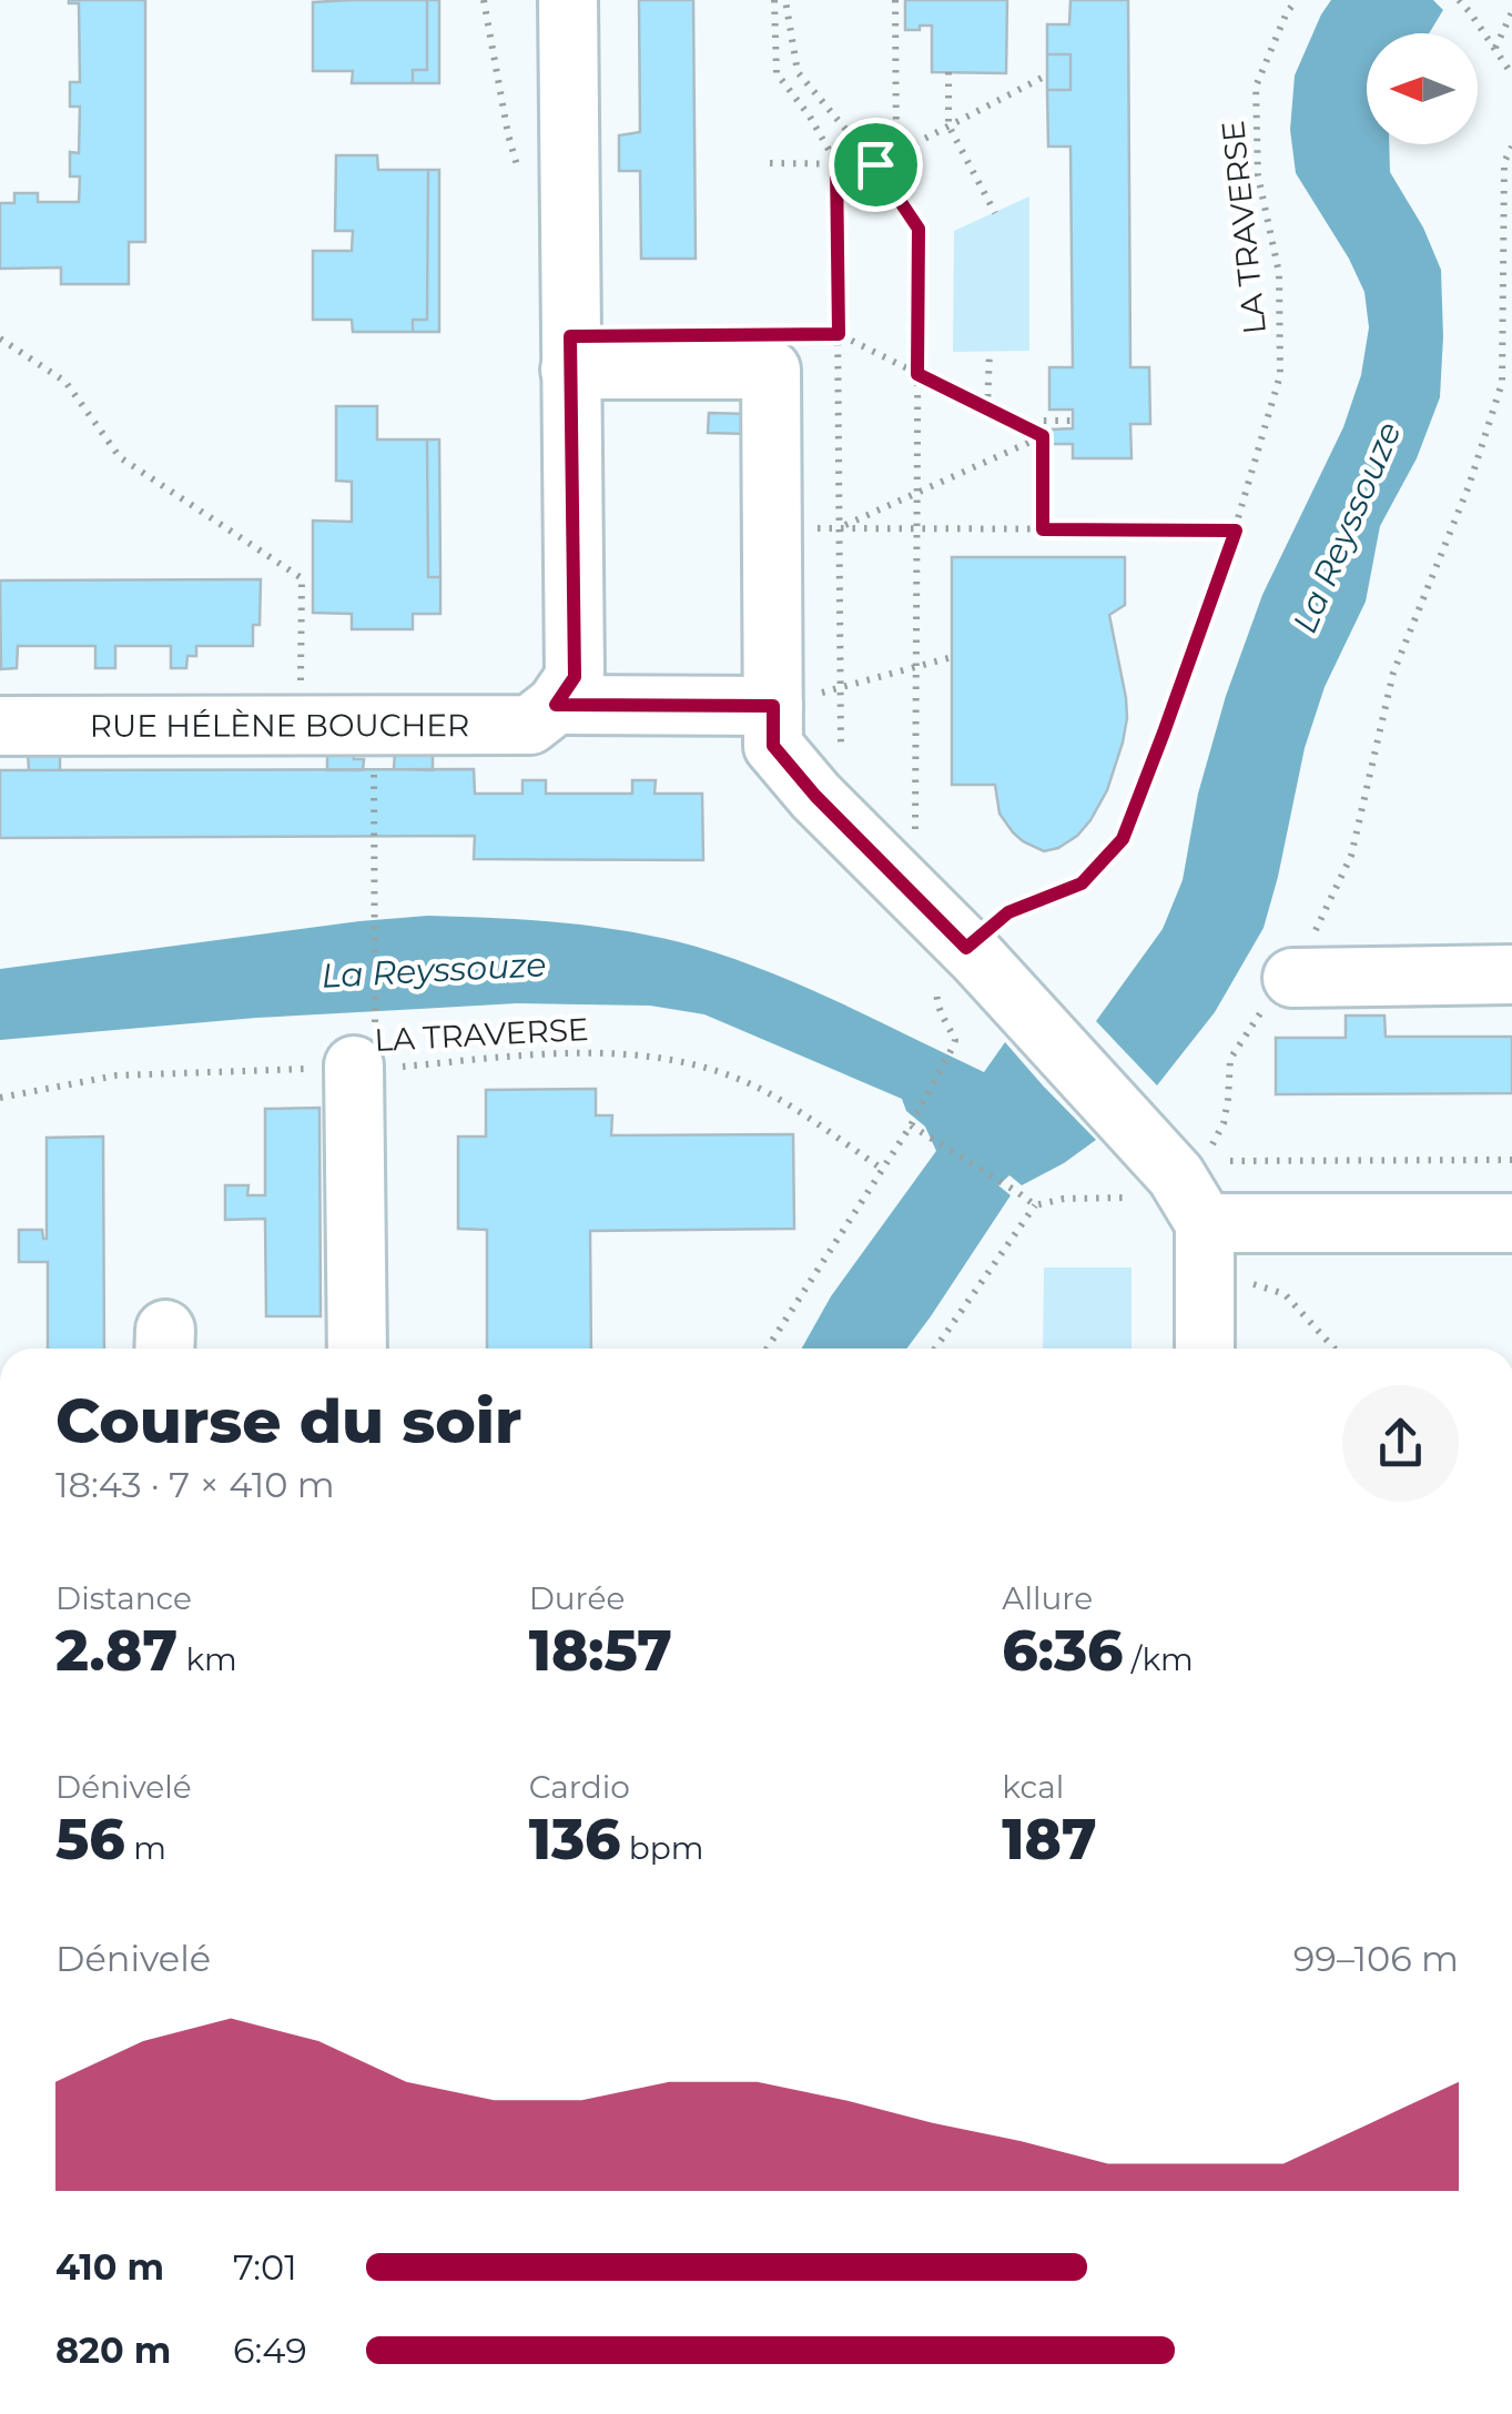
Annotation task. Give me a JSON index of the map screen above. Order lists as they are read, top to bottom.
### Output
{
  "streets": {
    "street": ["RUE HÉLÈNE BOUCHER"],
    "path": ["LA TRAVERSE"]
  },
  "water": ["La Reyssouze"],
  "north": "left",
  "page": {
    "heading": ["Course du soir", "18:43 · 7 × 410 m"],
    "stats": [
      ["Distance", "2.87 km"],
      ["Durée", "18:57"],
      ["Allure", "6:36 /km"],
      ["Dénivelé", "56 m"],
      ["Cardio", "136 bpm"],
      ["kcal", "187"]
    ],
    "chart": ["Dénivelé", "99–106 m"],
    "list": [
      {
        "name": "410 m",
        "note": "7:01"
      },
      {
        "name": "820 m",
        "note": "6:49"
      }
    ]
  }
}
